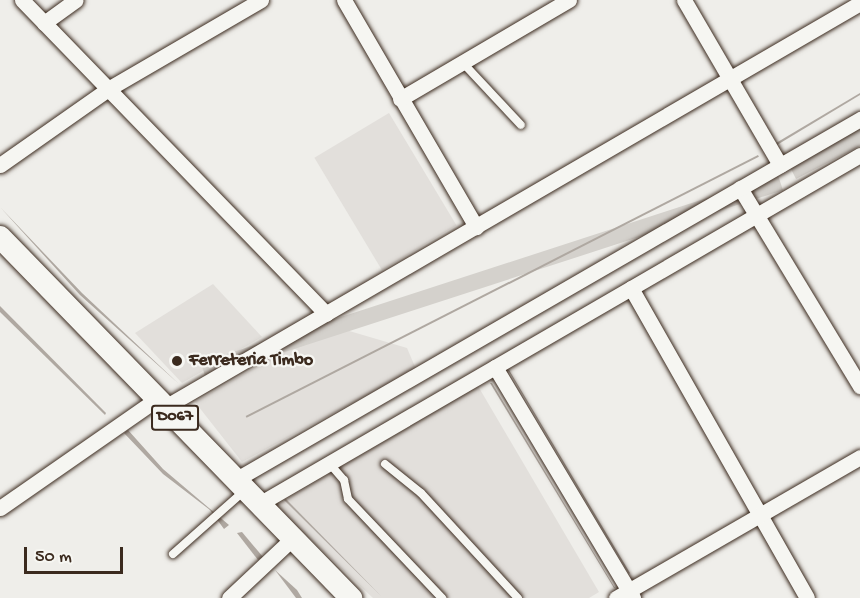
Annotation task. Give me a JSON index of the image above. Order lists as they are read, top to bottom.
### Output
{
  "streets": {
    "main road": ["D067"]
  },
  "places": ["Ferreteria Timbo"],
  "scale_bar": "50 m"
}
